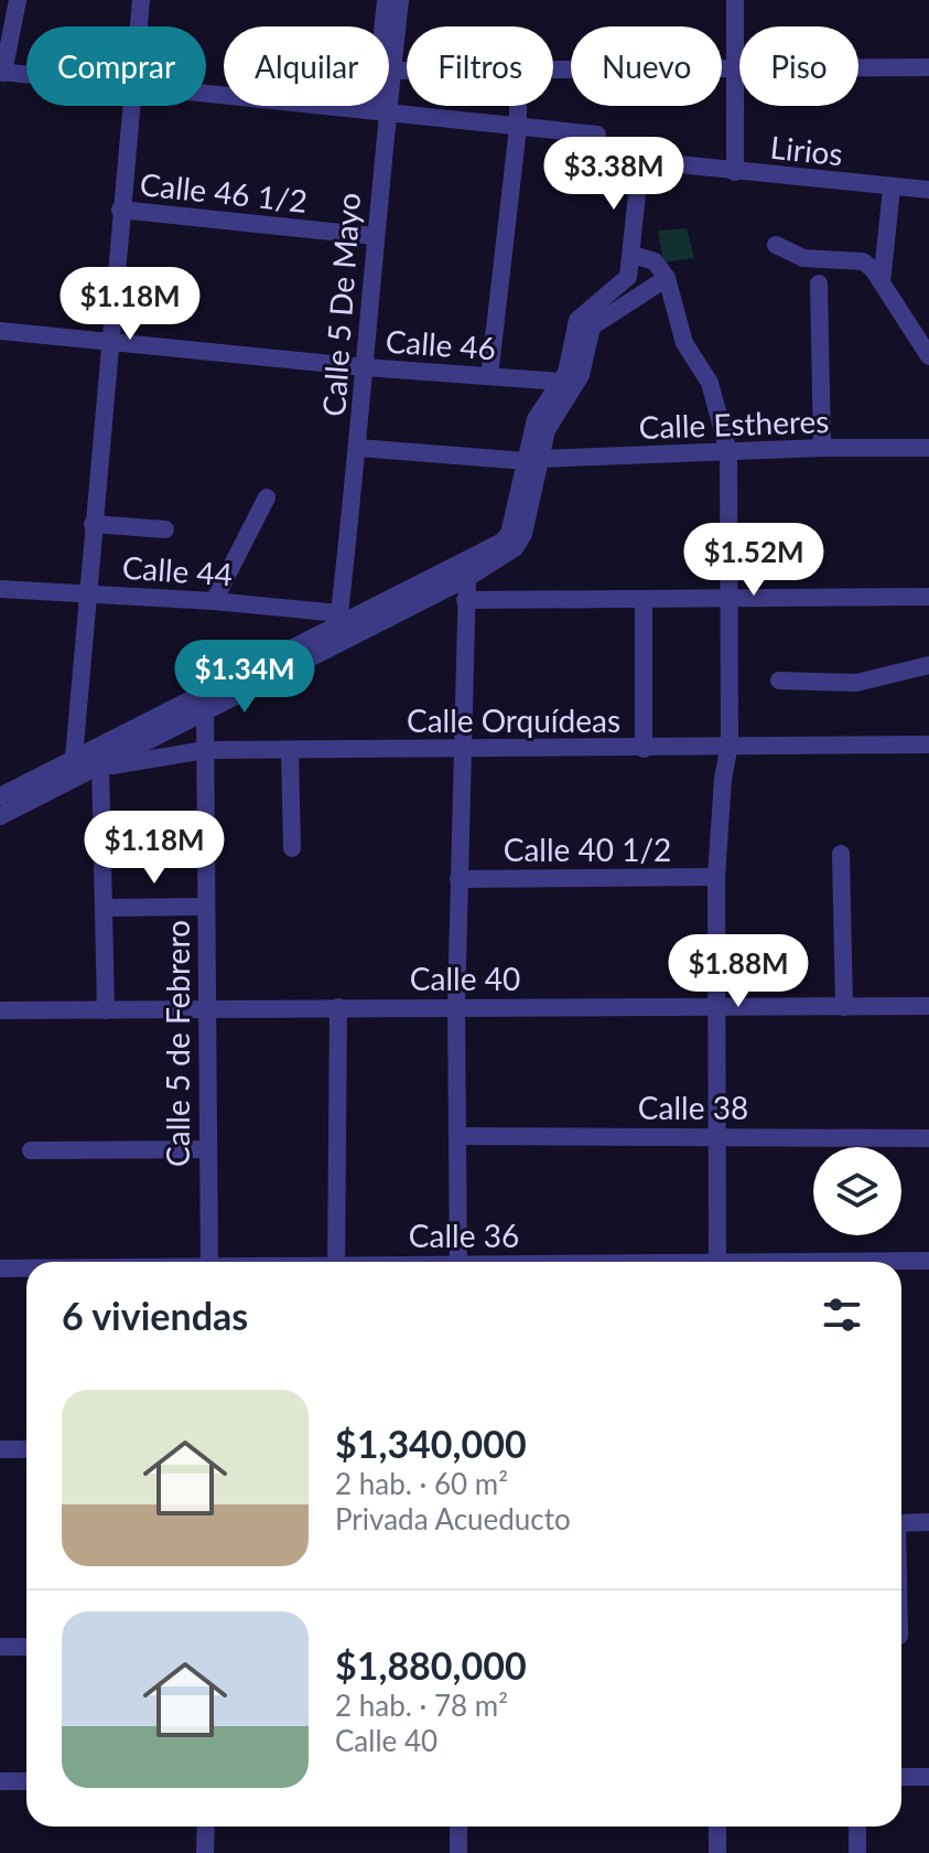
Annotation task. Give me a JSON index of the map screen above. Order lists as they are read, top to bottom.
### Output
{
  "streets": {
    "street": [
      "Lirios",
      "Calle 46 1/2",
      "Calle 5 De Mayo",
      "Calle 46",
      "Calle Estheres",
      "Calle 44",
      "Calle Orquídeas",
      "Calle 40 1/2",
      "Calle 40",
      "Calle 5 de Febrero",
      "Calle 38",
      "Calle 36"
    ]
  },
  "crossings": [
    ["Calle 46 1/2", "Calle 5 De Mayo"],
    ["Calle 5 De Mayo", "Calle 46"],
    ["Calle 5 De Mayo", "Calle Estheres"],
    ["Calle 5 De Mayo", "Calle 44"],
    ["Calle Orquídeas", "Calle 5 de Febrero"],
    ["Calle 40", "Calle 5 de Febrero"]
  ],
  "page": {
    "chip": [
      "Comprar",
      "Alquilar",
      "Filtros",
      "Nuevo",
      "Piso"
    ],
    "price": [
      "$3.38M",
      "$1.18M",
      "$1.52M",
      "$1.34M",
      "$1.18M",
      "$1.88M"
    ],
    "heading": "6 viviendas",
    "list": [
      {
        "name": "$1,340,000",
        "note": "2 hab. · 60 m² · Privada Acueducto"
      },
      {
        "name": "$1,880,000",
        "note": "2 hab. · 78 m² · Calle 40"
      }
    ]
  }
}
